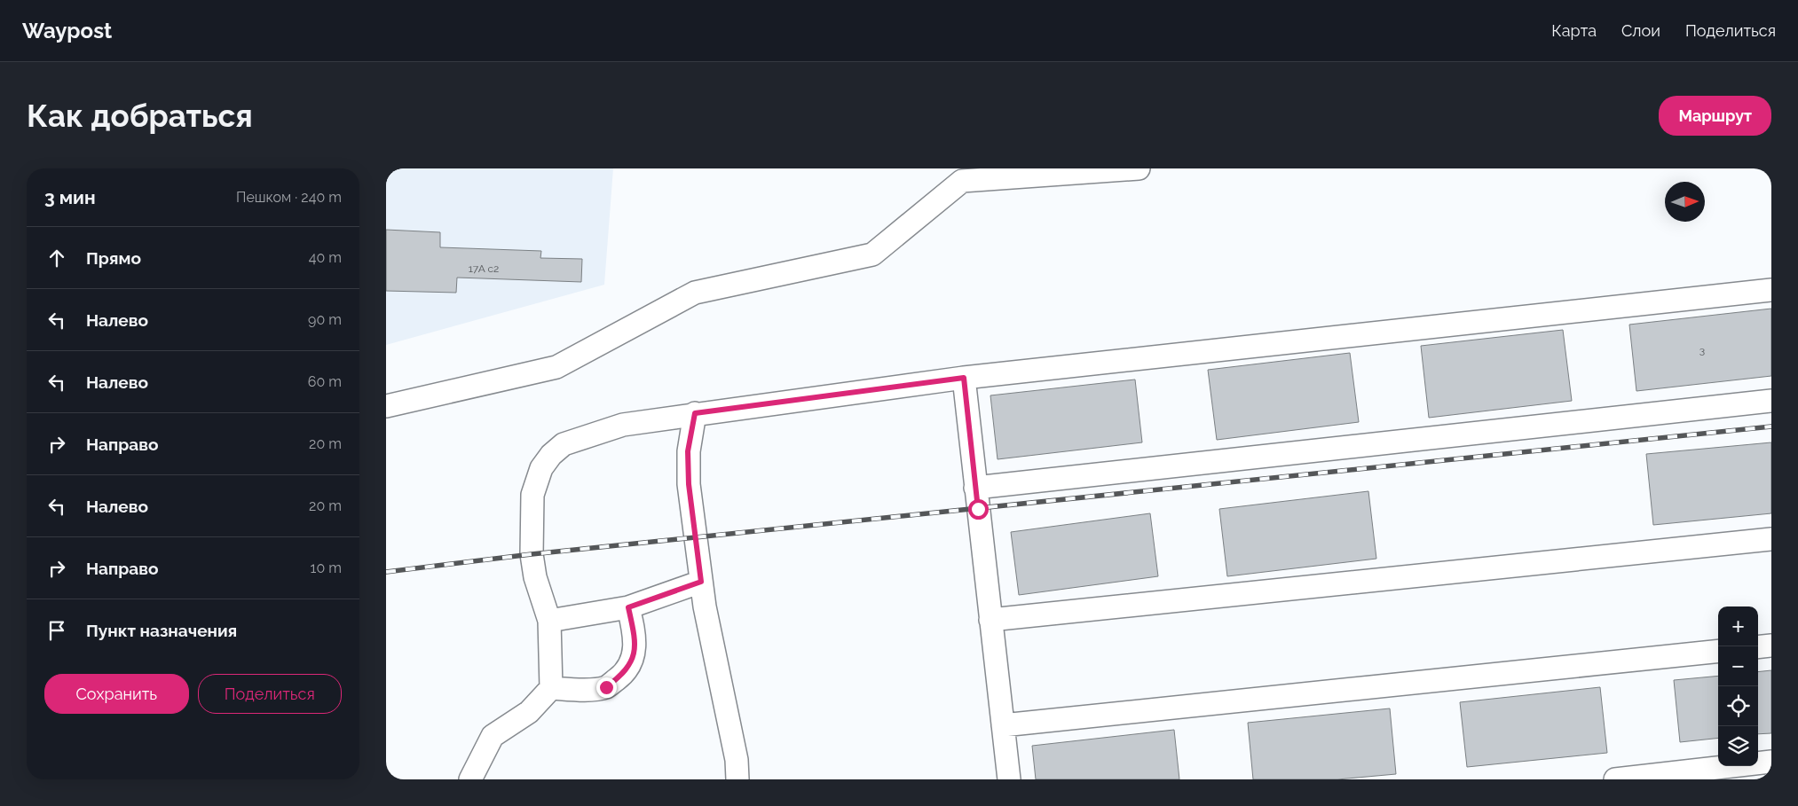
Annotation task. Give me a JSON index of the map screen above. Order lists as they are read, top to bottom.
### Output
{
  "house_numbers": ["17А с2", "3"],
  "north": "right",
  "page": {
    "header": "Waypost",
    "nav": ["Карта", "Слои", "Поделиться"],
    "buttons": [
      "Маршрут",
      ["Сохранить", "Поделиться"]
    ],
    "title": "Как добраться",
    "heading": ["3 мин", "Пешком · 240 m"],
    "list": [
      ["Прямо", "40 m"],
      ["Налево", "90 m"],
      ["Налево", "60 m"],
      ["Направо", "20 m"],
      ["Налево", "20 m"],
      ["Направо", "10 m"],
      "Пункт назначения"
    ],
    "map_buttons": ["+", "−"]
  }
}
